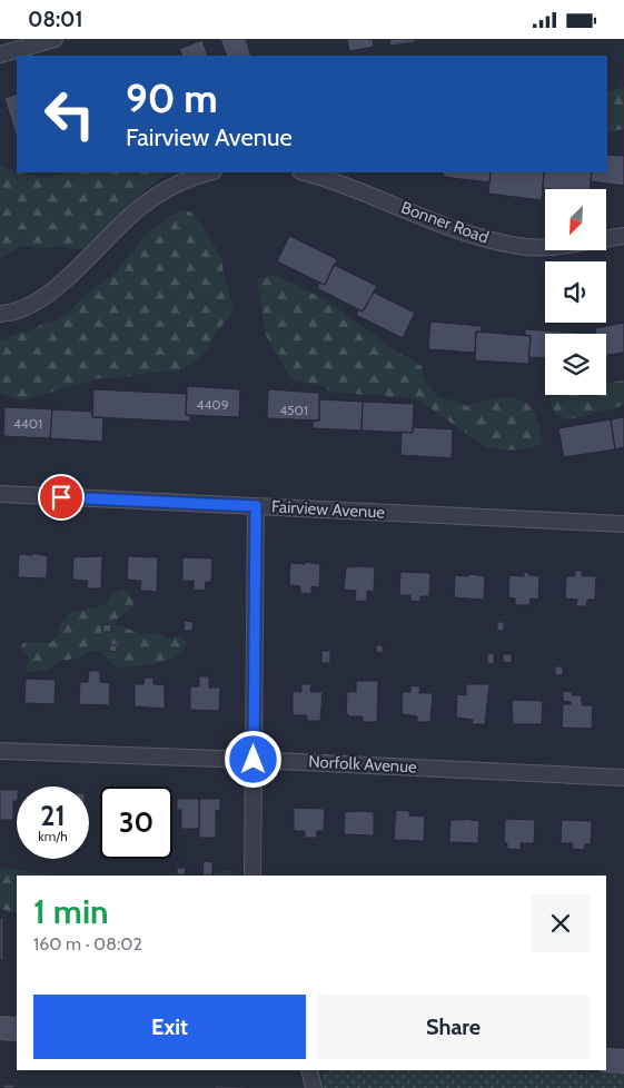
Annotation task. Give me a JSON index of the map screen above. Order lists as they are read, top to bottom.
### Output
{
  "streets": {
    "street": ["Bonner Road", "Fairview Avenue", "Norfolk Avenue"]
  },
  "house_numbers": ["4409", "4501", "4401"],
  "north": "bottom left",
  "page": {
    "status": "08:01",
    "turn": ["90 m", "Fairview Avenue"],
    "speed": "21 km/h",
    "limit": "30",
    "heading": ["1 min", "160 m · 08:02"],
    "buttons": ["Exit", "Share"]
  }
}
